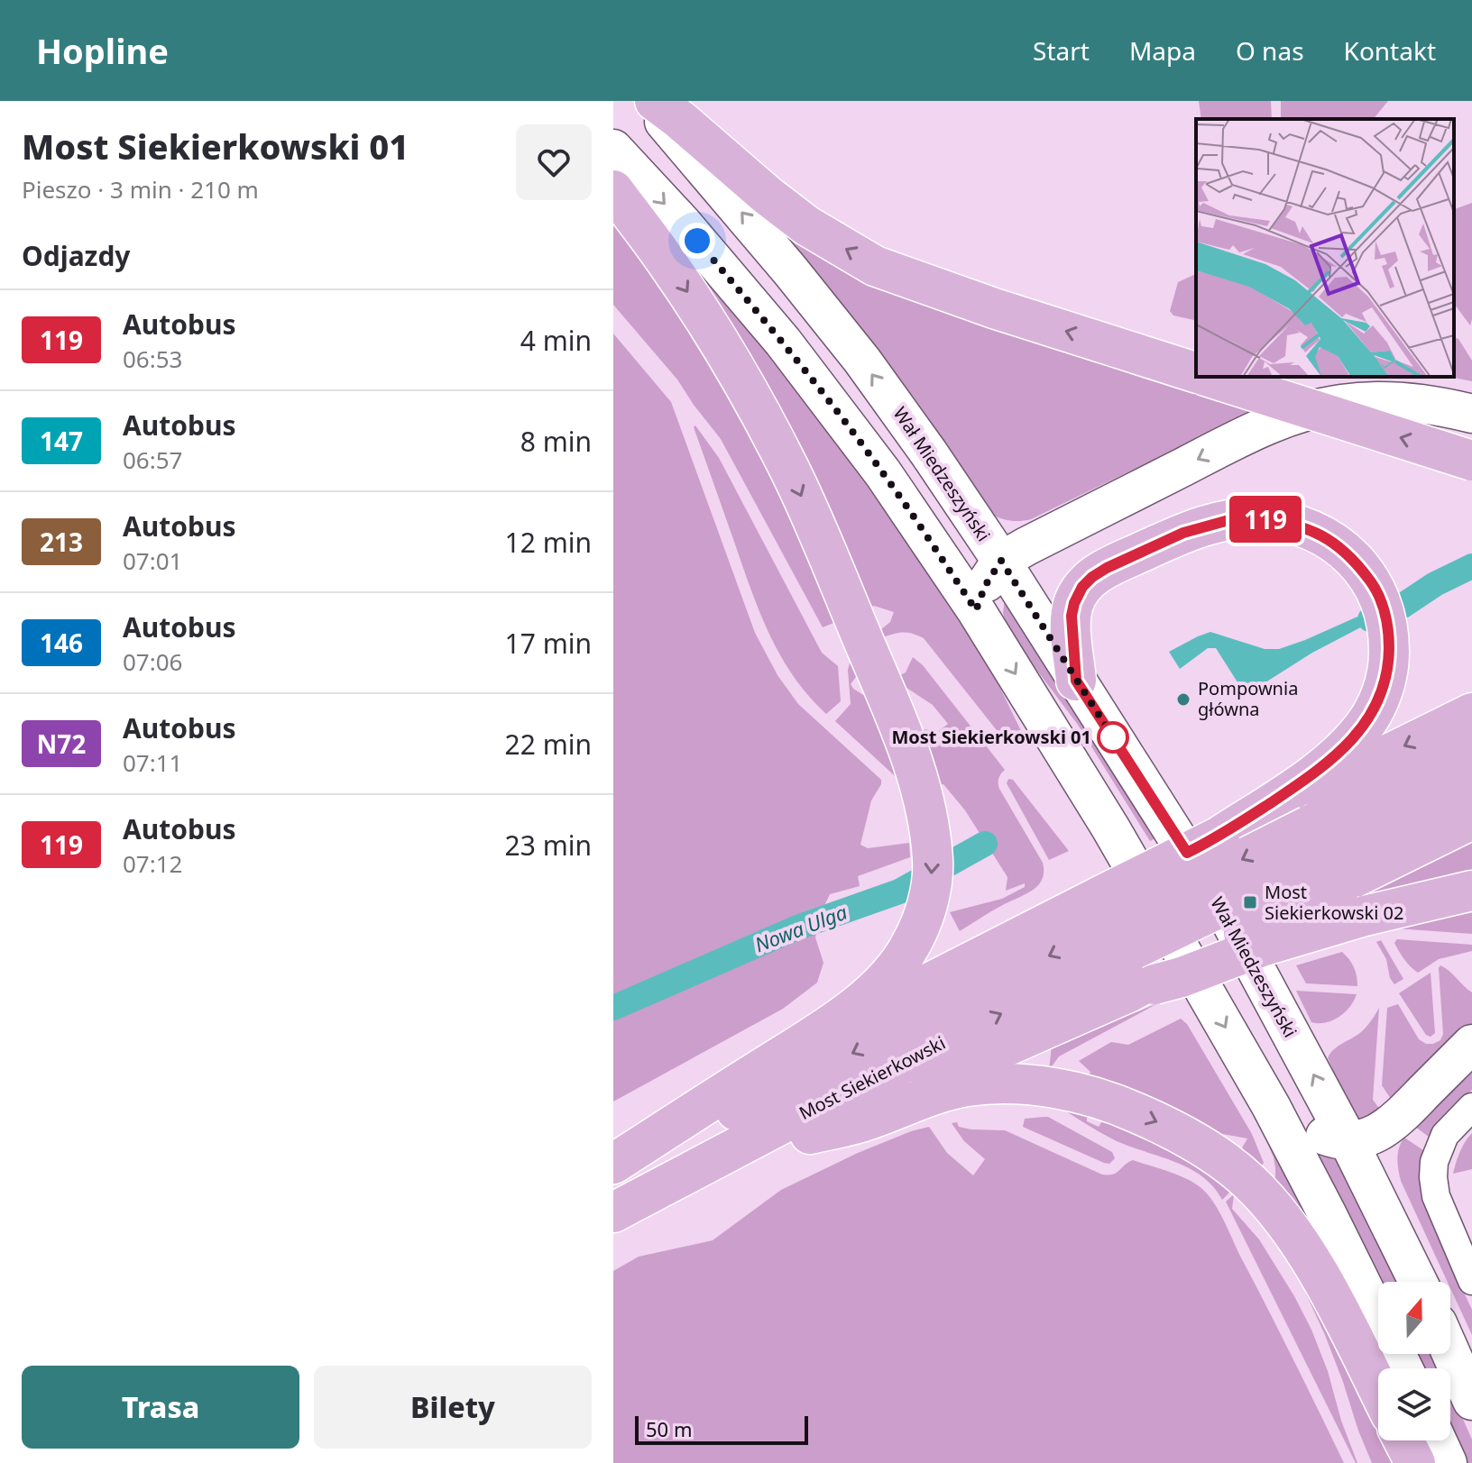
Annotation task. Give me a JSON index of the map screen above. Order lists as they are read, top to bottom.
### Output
{
  "streets": {
    "main road": ["Wał Miedzeszyński", "Most Siekierkowski"]
  },
  "water": ["Nowa Ulga"],
  "places": {
    "other": ["Pompownia główna", "Most Siekierkowski 01"],
    "transit": ["Most Siekierkowski 02"]
  },
  "lines": ["bus line 119"],
  "scale_bar": "50 m",
  "north": "top",
  "page": {
    "header": "Hopline",
    "nav": [
      "Start",
      "Mapa",
      "O nas",
      "Kontakt"
    ],
    "heading": [
      ["Most Siekierkowski 01", "Pieszo · 3 min · 210 m"],
      "Odjazdy"
    ],
    "on_map": "119",
    "list": [
      {
        "mark": "119",
        "name": "Autobus",
        "note": "06:53",
        "value": "4 min"
      },
      {
        "mark": "147",
        "name": "Autobus",
        "note": "06:57",
        "value": "8 min"
      },
      {
        "mark": "213",
        "name": "Autobus",
        "note": "07:01",
        "value": "12 min"
      },
      {
        "mark": "146",
        "name": "Autobus",
        "note": "07:06",
        "value": "17 min"
      },
      {
        "mark": "N72",
        "name": "Autobus",
        "note": "07:11",
        "value": "22 min"
      },
      {
        "mark": "119",
        "name": "Autobus",
        "note": "07:12",
        "value": "23 min"
      }
    ],
    "buttons": ["Trasa", "Bilety"],
    "scale": "50 m"
  }
}
